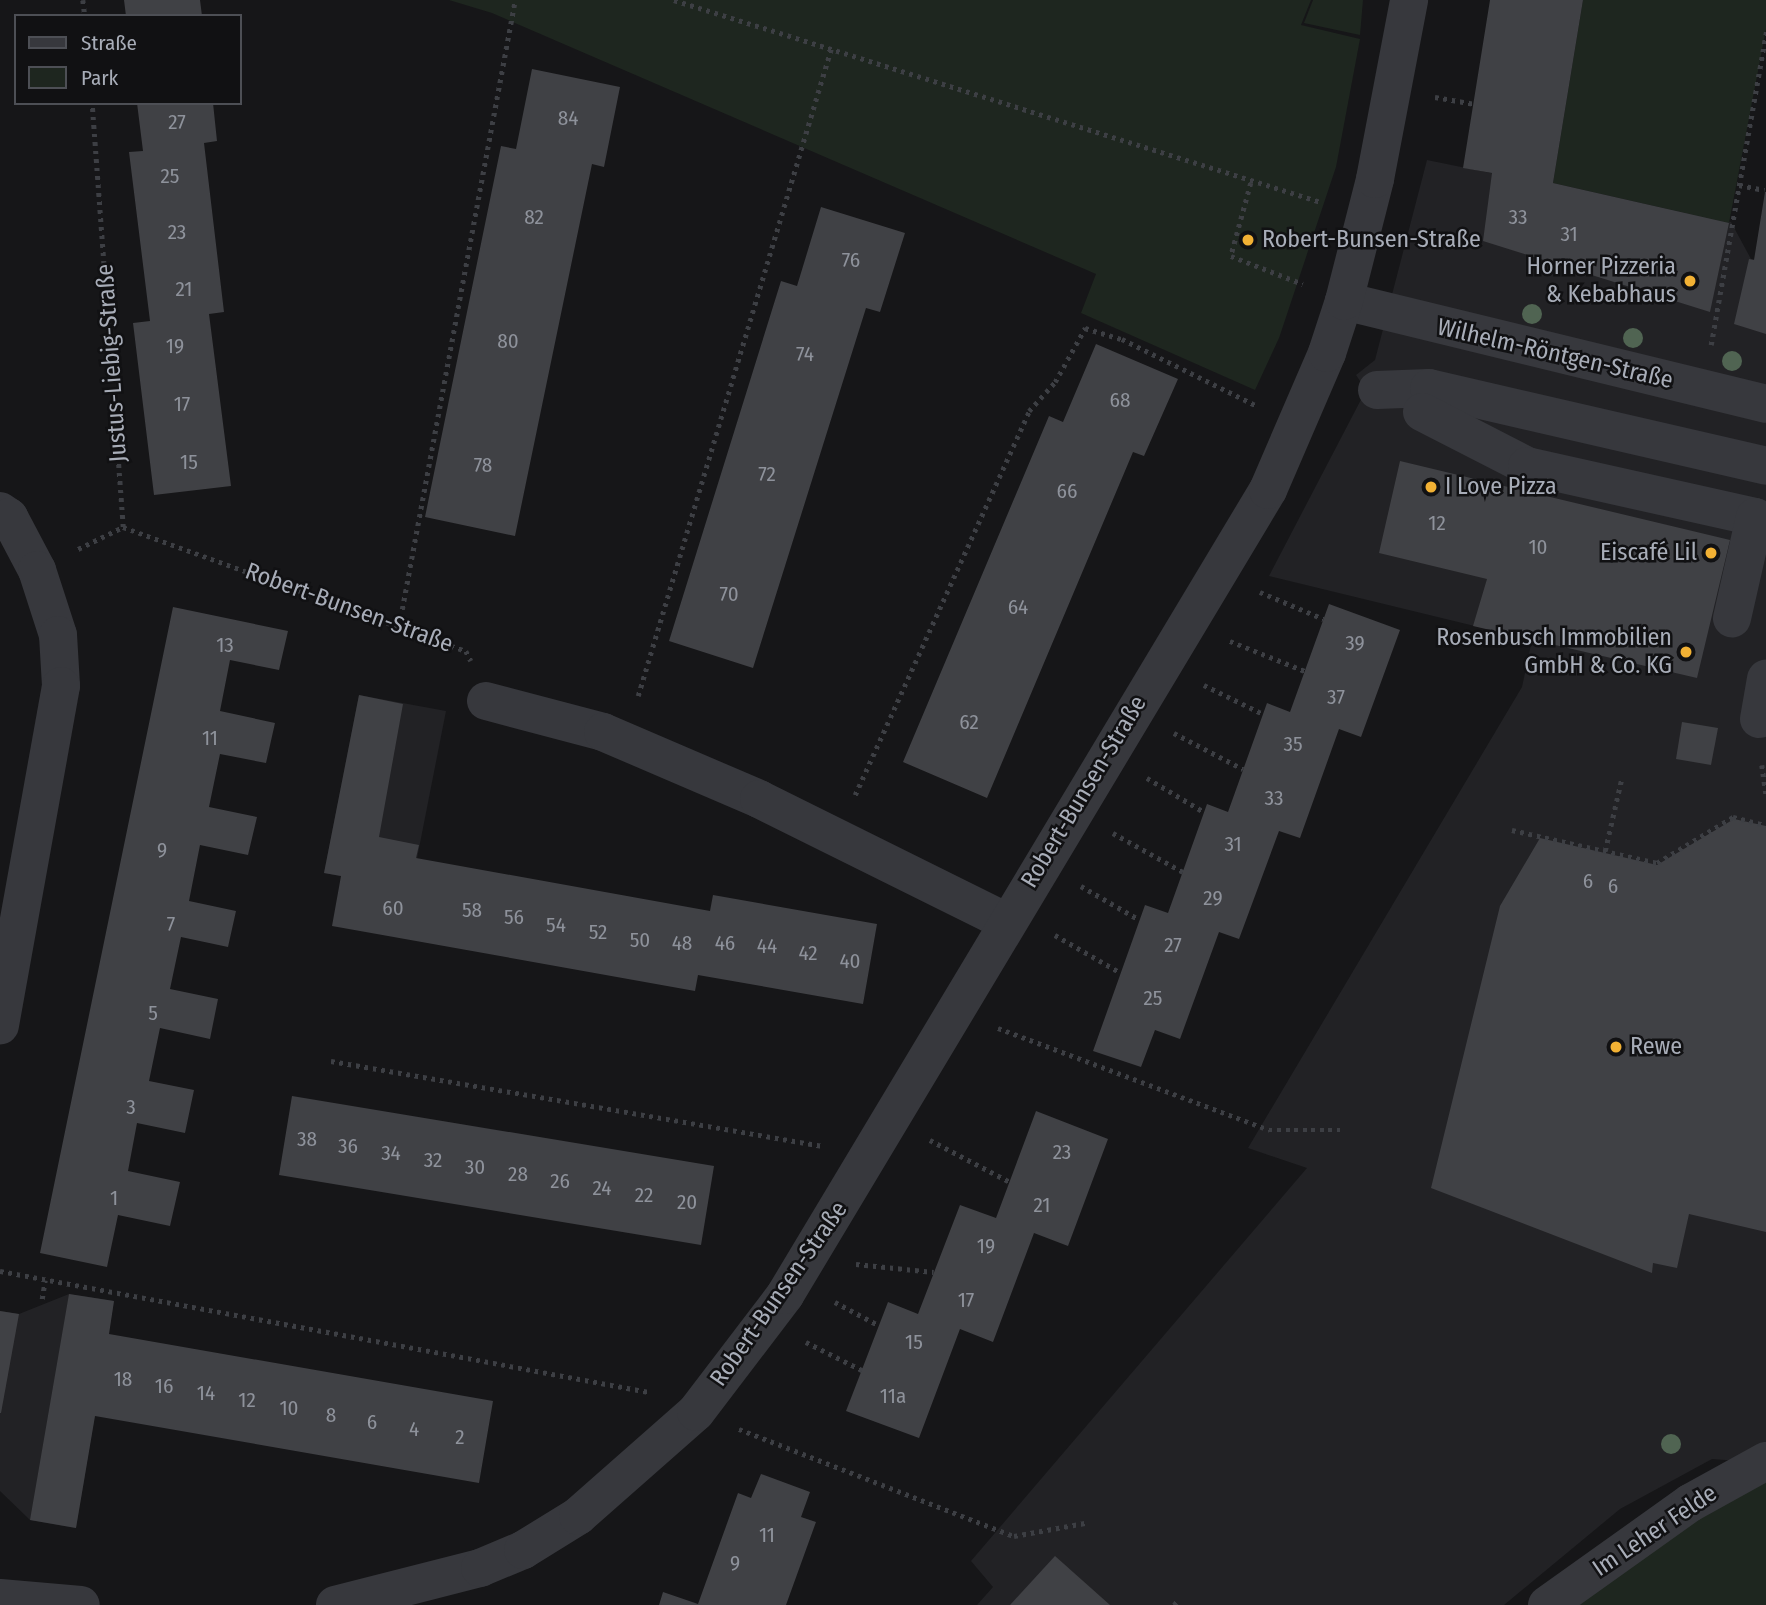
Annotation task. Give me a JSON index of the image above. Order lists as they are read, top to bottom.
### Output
{
  "streets": {
    "street": ["Wilhelm-Röntgen-Straße", "Robert-Bunsen-Straße", "Im Leher Felde"],
    "path": ["Justus-Liebig-Straße"]
  },
  "crossings": [
    ["Wilhelm-Röntgen-Straße", "Robert-Bunsen-Straße"],
    ["Justus-Liebig-Straße", "Robert-Bunsen-Straße"]
  ],
  "places": [
    "Robert-Bunsen-Straße",
    "Horner Pizzeria & Kebabhaus",
    "I Love Pizza",
    "Eiscafé Lil",
    "Rosenbusch Immobilien GmbH & Co. KG",
    "Rewe"
  ],
  "house_numbers": [
    "84",
    "27",
    "25",
    "82",
    "33",
    "23",
    "31",
    "76",
    "21",
    "80",
    "19",
    "74",
    "68",
    "17",
    "15",
    "78",
    "72",
    "66",
    "12",
    "10",
    "70",
    "64",
    "39",
    "13",
    "37",
    "62",
    "11",
    "35",
    "33",
    "31",
    "9",
    "6",
    "6",
    "29",
    "60",
    "58",
    "56",
    "7",
    "54",
    "52",
    "50",
    "48",
    "46",
    "27",
    "44",
    "42",
    "40",
    "25",
    "5",
    "3",
    "38",
    "36",
    "23",
    "34",
    "32",
    "30",
    "28",
    "26",
    "24",
    "22",
    "1",
    "20",
    "21",
    "19",
    "17",
    "15",
    "18",
    "16",
    "14",
    "11a",
    "12",
    "10",
    "8",
    "6",
    "4",
    "2",
    "11",
    "9"
  ],
  "legend": ["Straße", "Park"]
}
